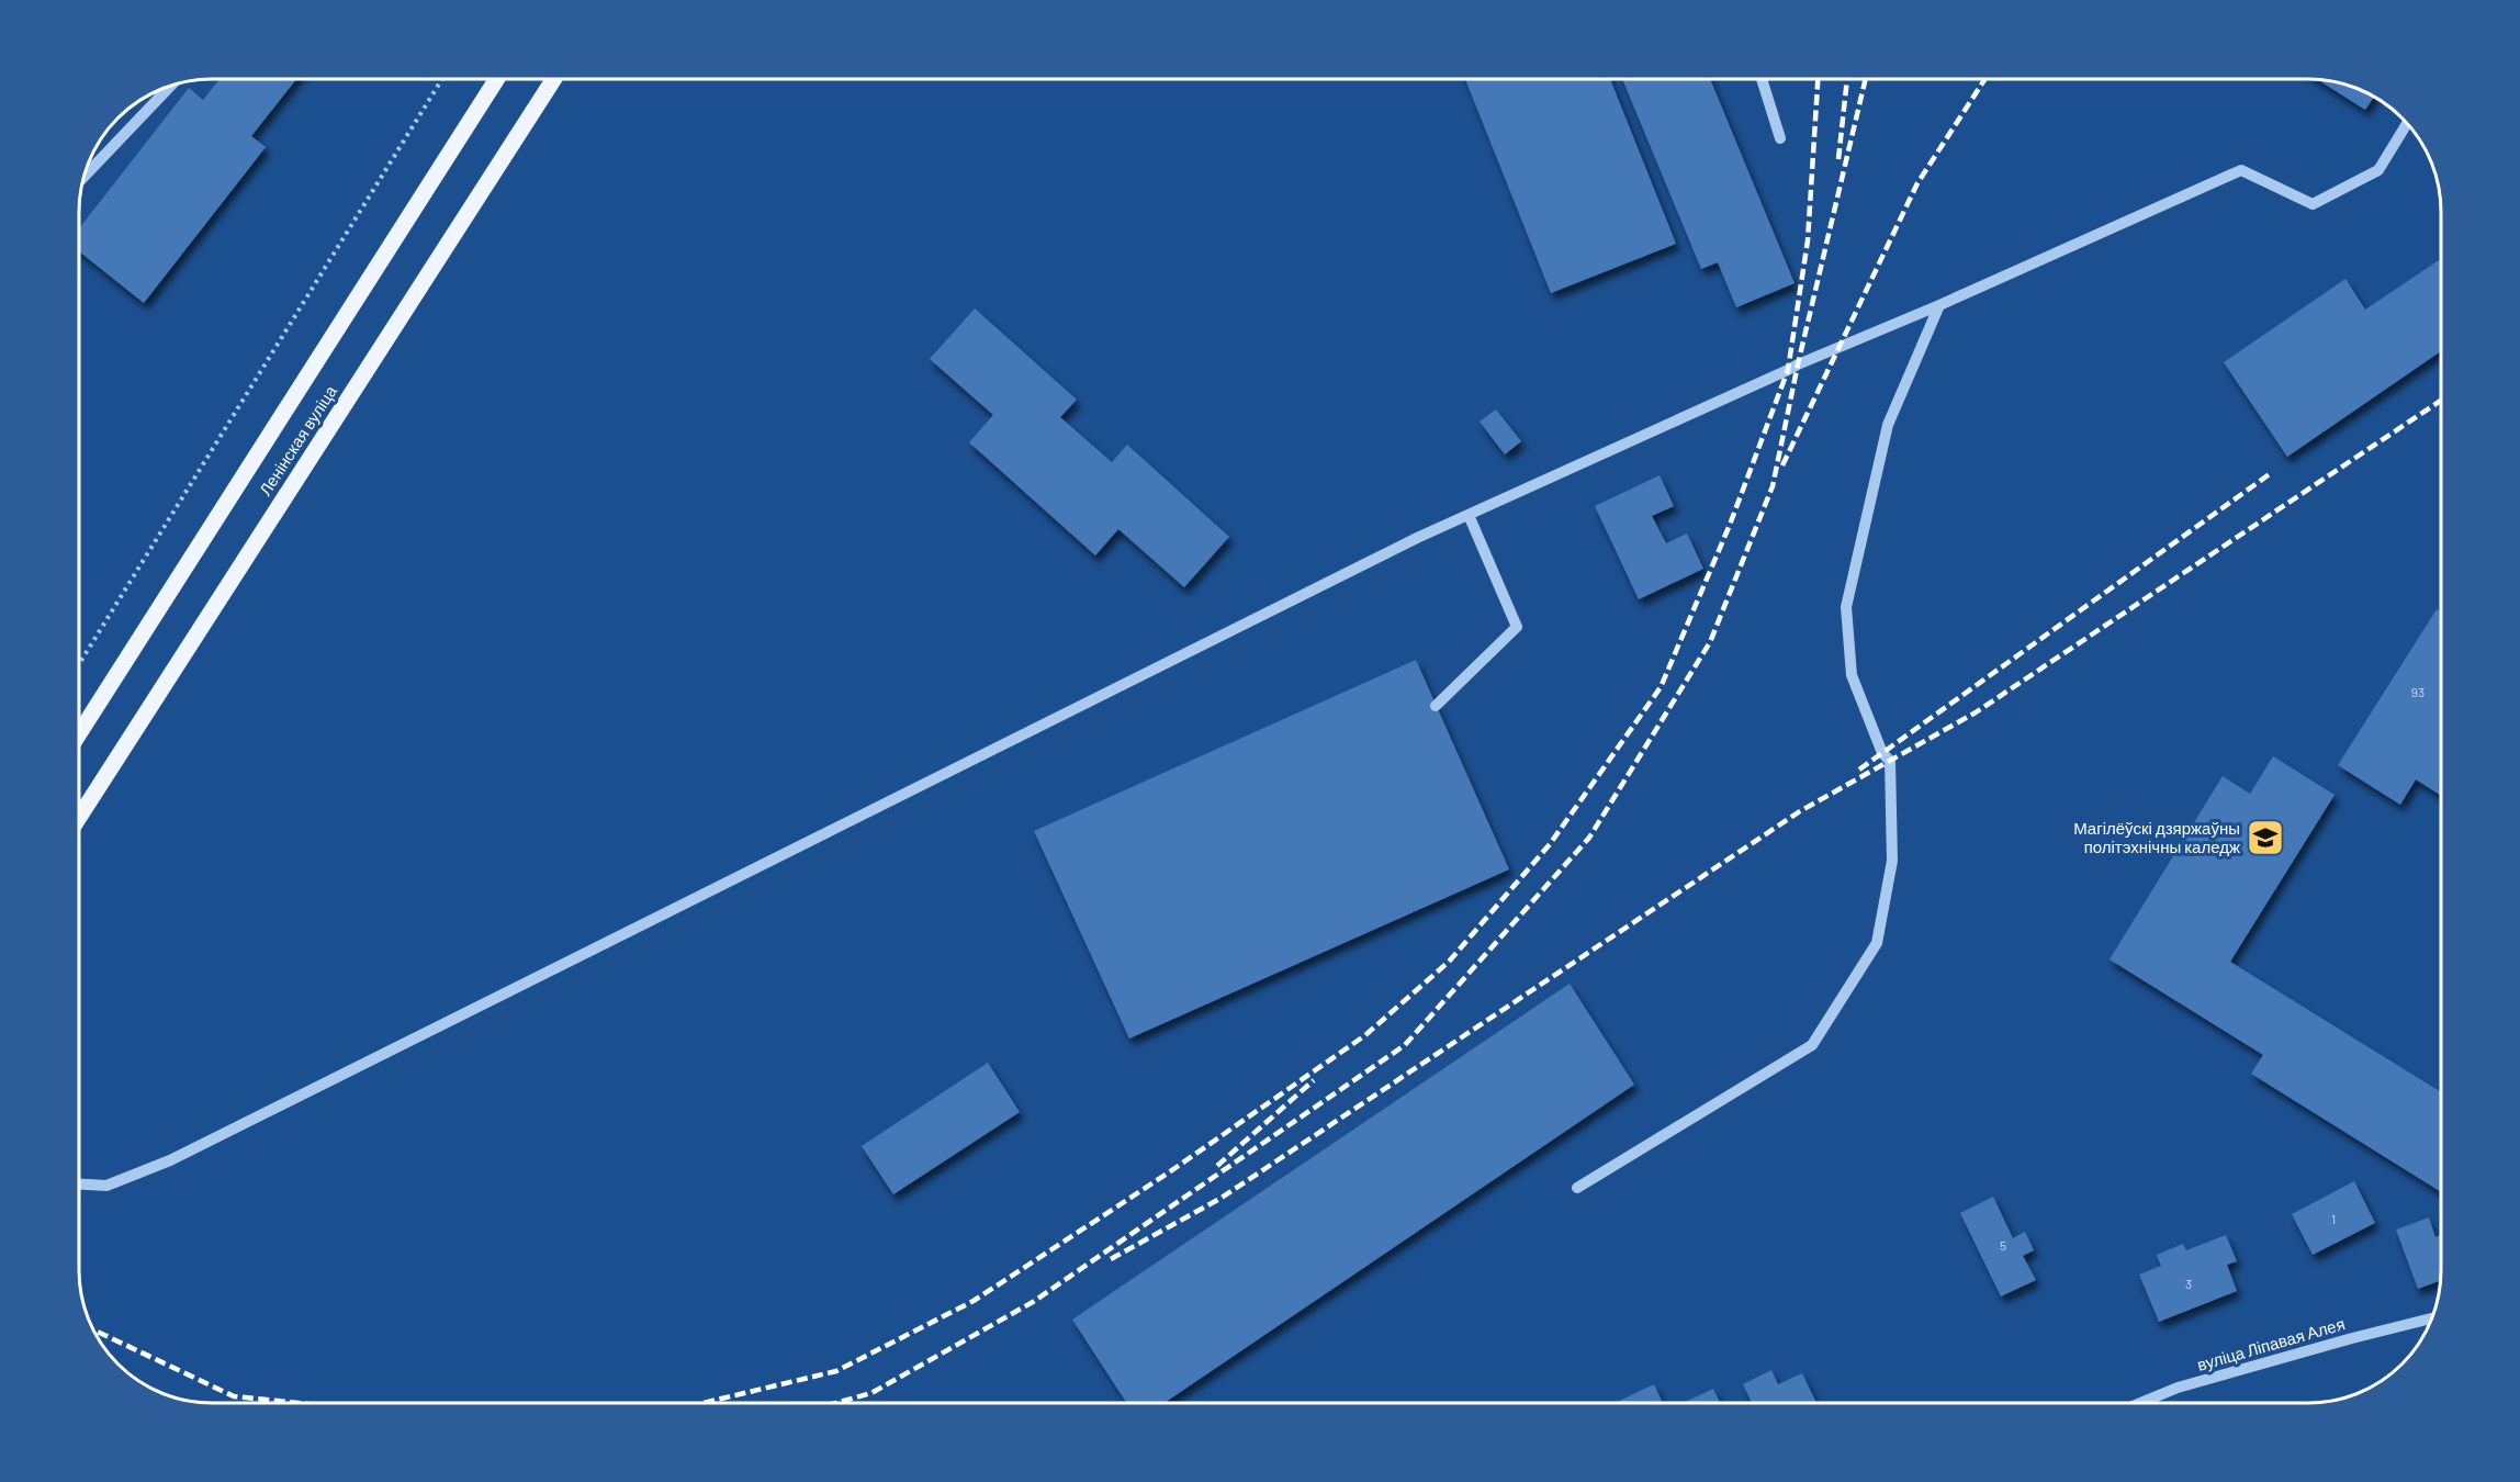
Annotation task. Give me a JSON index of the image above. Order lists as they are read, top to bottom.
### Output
{
  "streets": {
    "main road": ["Ленінская вуліца"],
    "street": ["вуліца Ліпавая Алея"]
  },
  "places": {
    "school or university": ["Магілёўскі дзяржаўны політэхнічны каледж"]
  },
  "house_numbers": [
    "93",
    "1",
    "5",
    "3"
  ]
}
